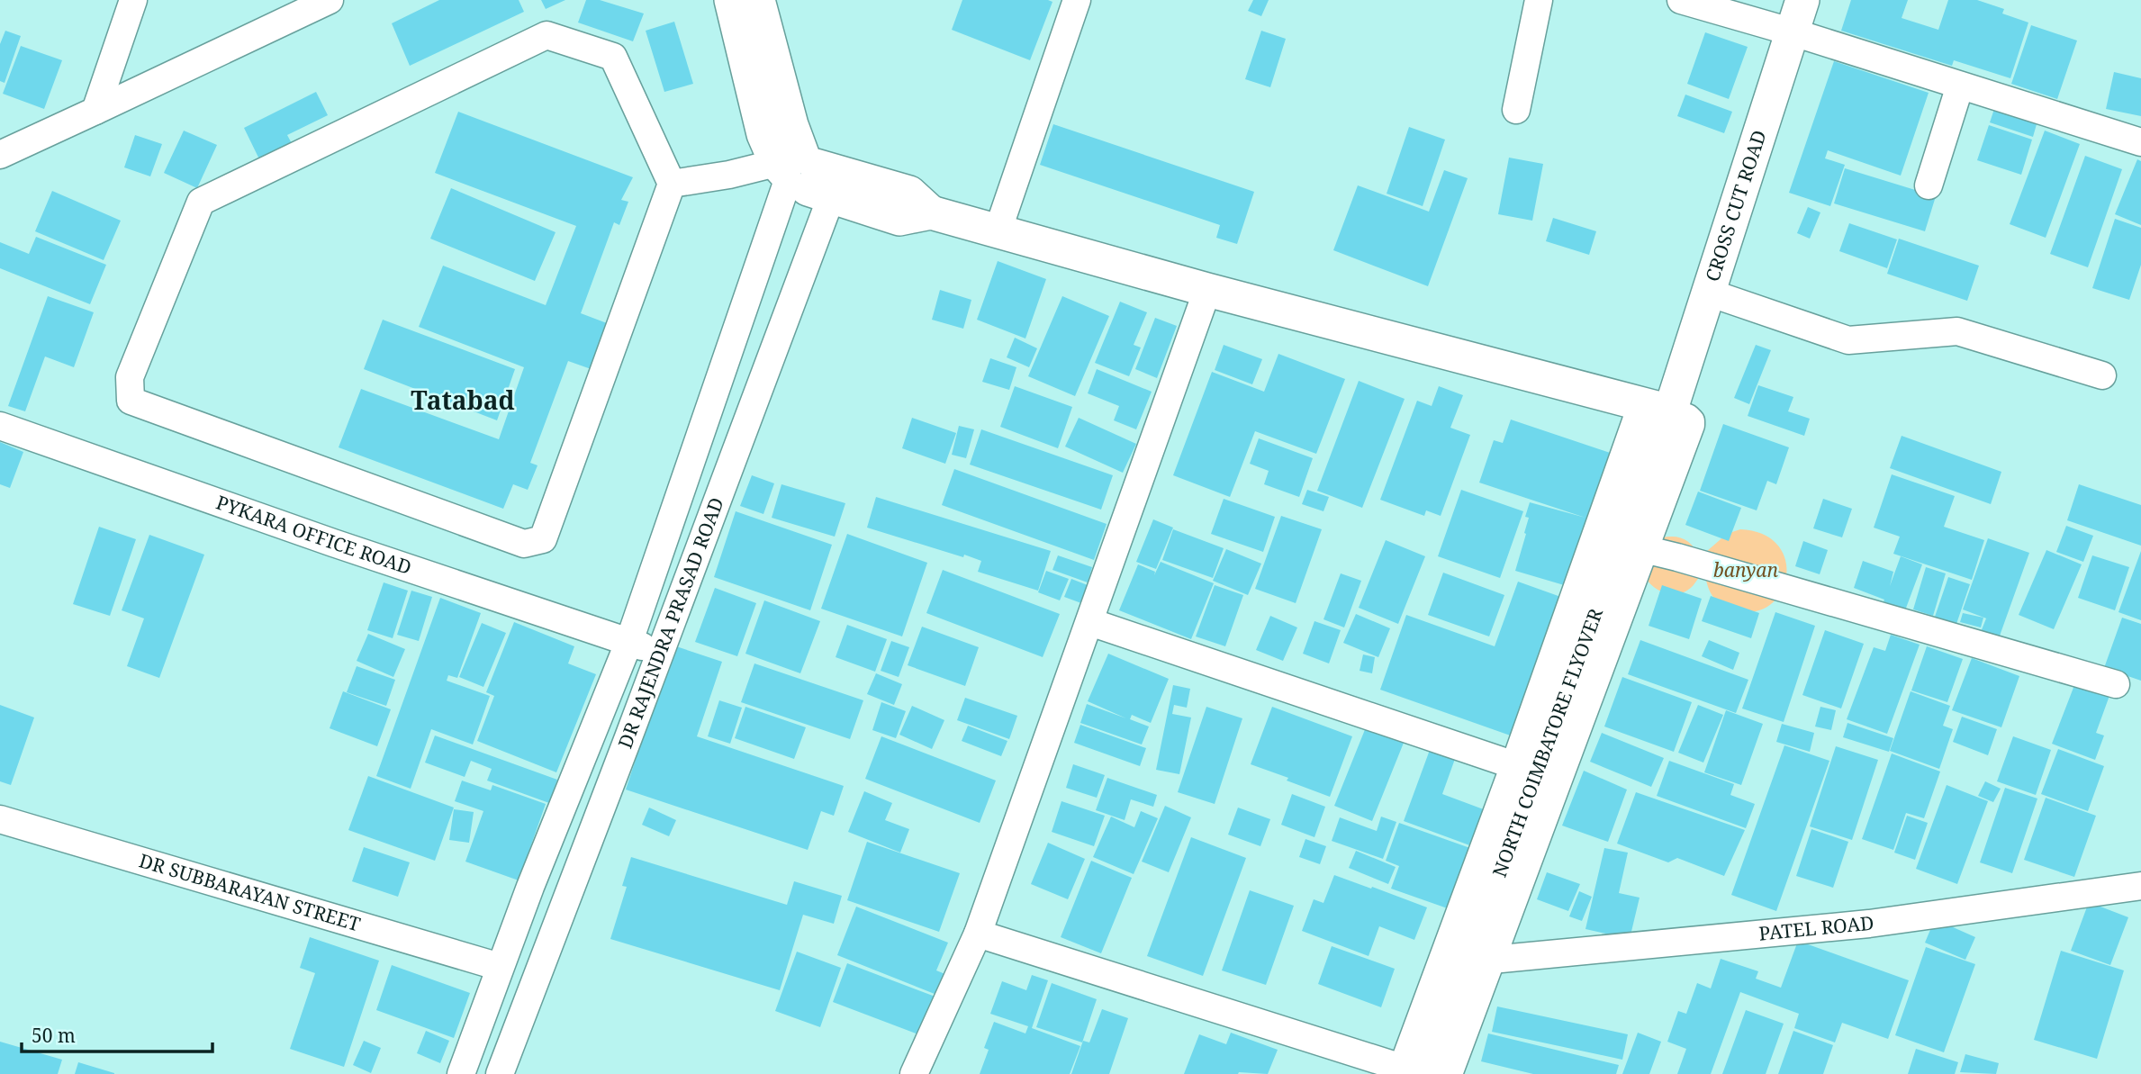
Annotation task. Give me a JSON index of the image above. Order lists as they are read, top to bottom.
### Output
{
  "streets": {
    "main road": ["CROSS CUT ROAD", "NORTH COIMBATORE FLYOVER"],
    "street": [
      "PYKARA OFFICE ROAD",
      "DR RAJENDRA PRASAD ROAD",
      "DR SUBBARAYAN STREET",
      "PATEL ROAD"
    ]
  },
  "crossings": [
    ["CROSS CUT ROAD", "NORTH COIMBATORE FLYOVER"]
  ],
  "districts": ["Tatabad"],
  "parks": ["banyan"],
  "scale_bar": "50 m"
}
